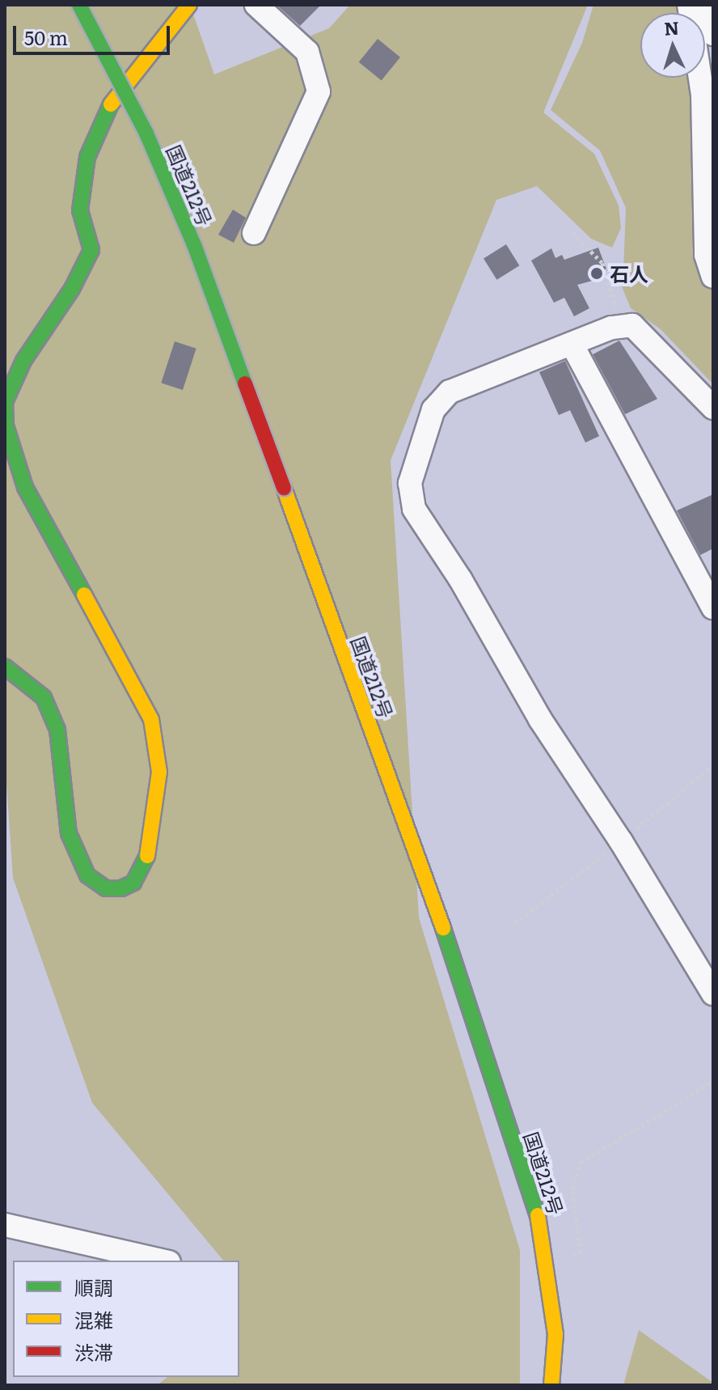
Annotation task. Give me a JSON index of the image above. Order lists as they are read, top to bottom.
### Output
{
  "streets": {
    "main road": ["国道212号"]
  },
  "places": ["石人"],
  "legend": ["順調", "混雑", "渋滞"],
  "scale_bar": "50 m",
  "north": "top"
}
